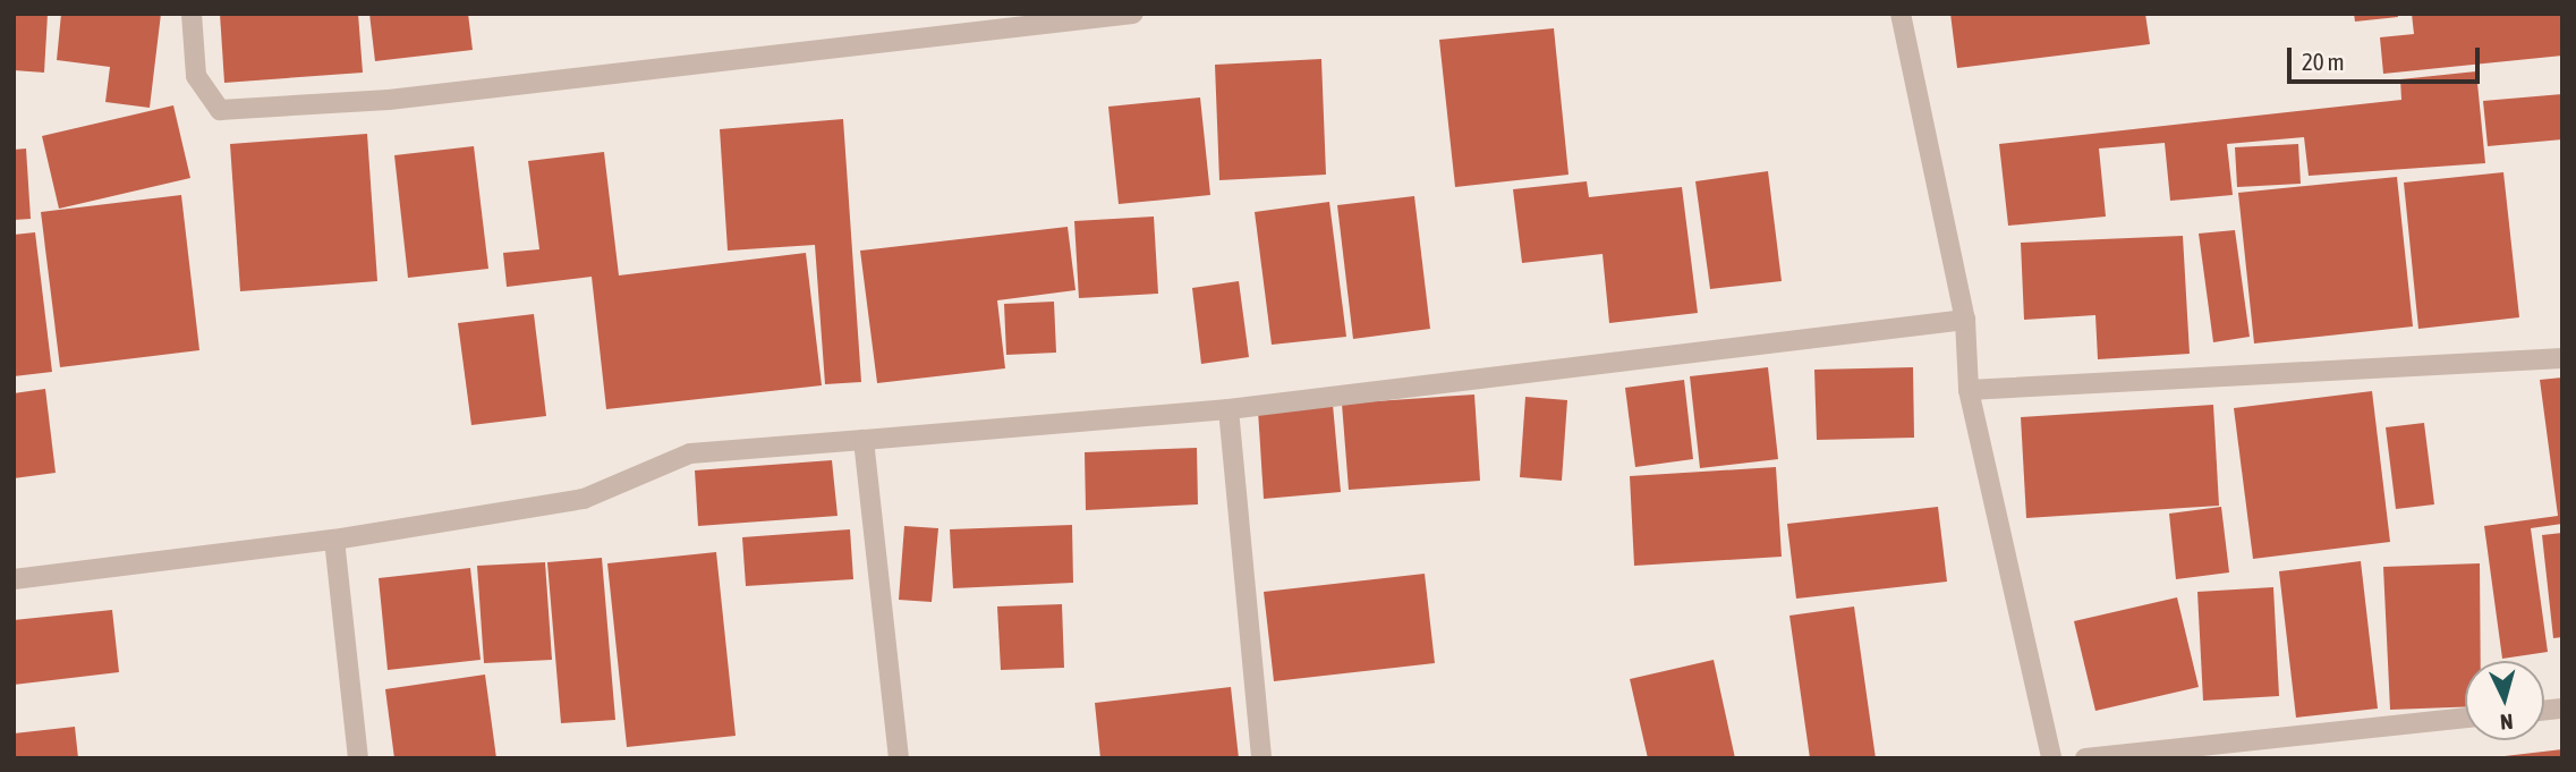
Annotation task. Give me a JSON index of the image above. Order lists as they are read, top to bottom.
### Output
{
  "scale_bar": "20 m",
  "north": "bottom"
}
